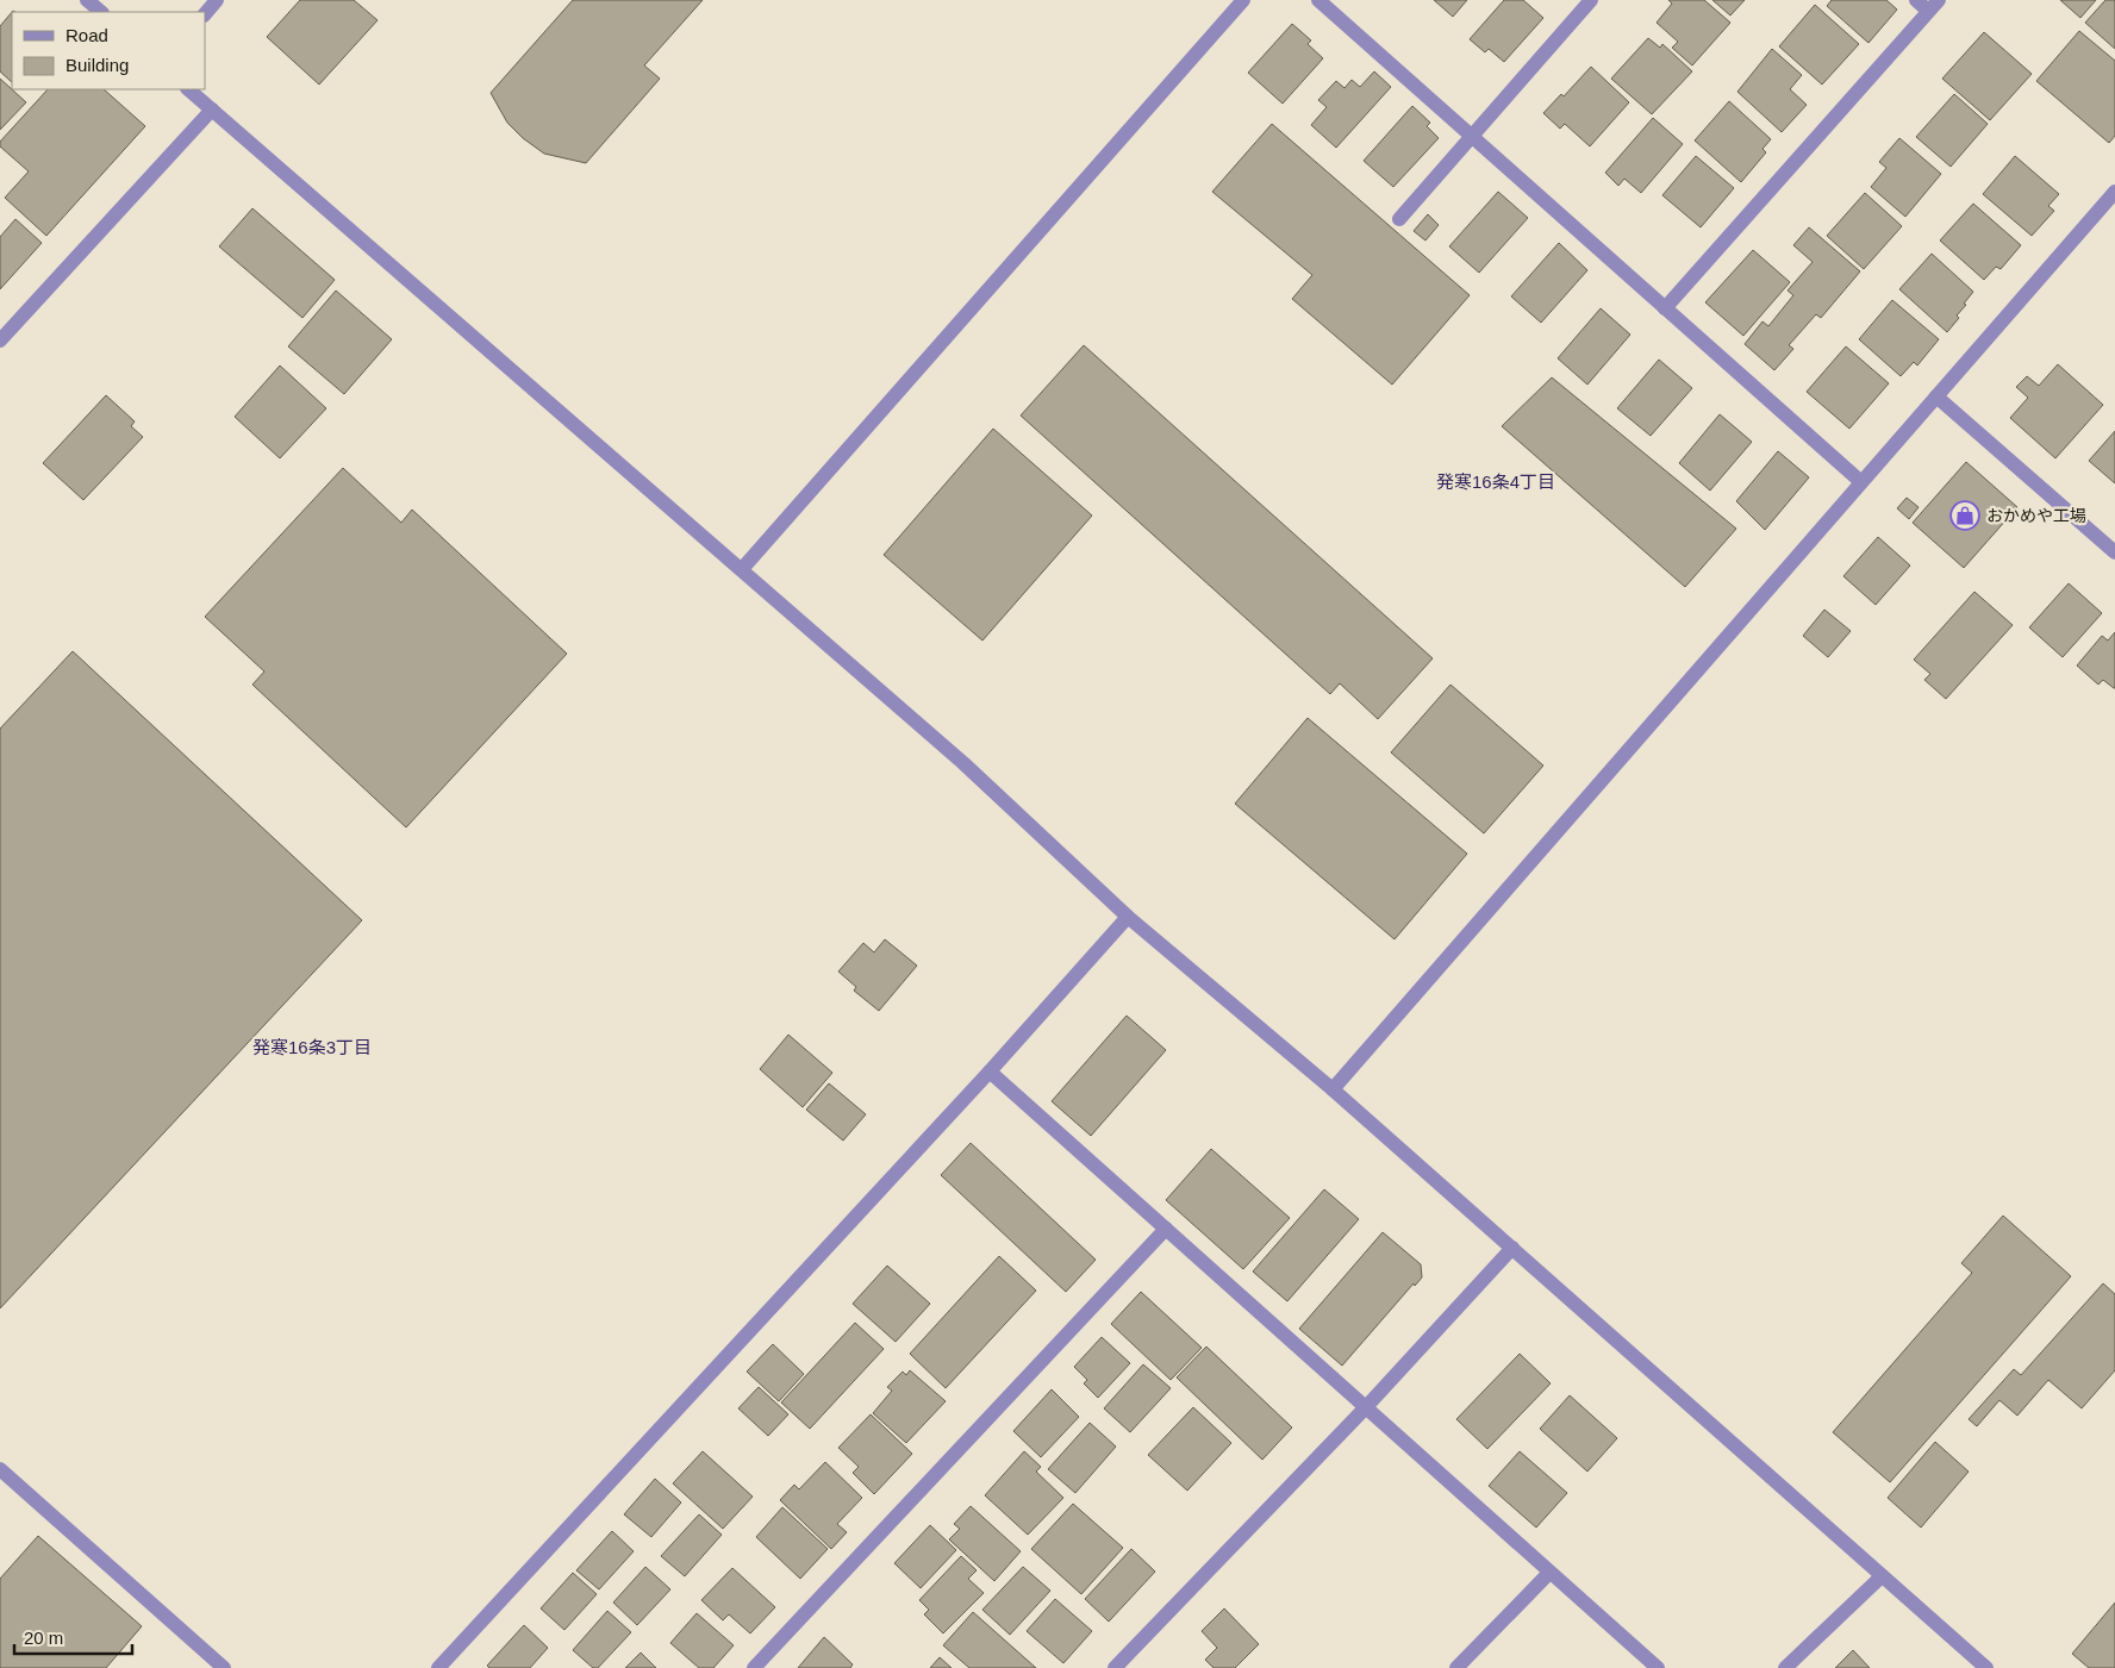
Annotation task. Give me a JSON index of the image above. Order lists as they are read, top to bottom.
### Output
{
  "districts": ["発寒16条4丁目", "発寒16条3丁目"],
  "places": {
    "shop": ["おかめや工場"]
  },
  "legend": ["Road", "Building"],
  "scale_bar": "20 m"
}
